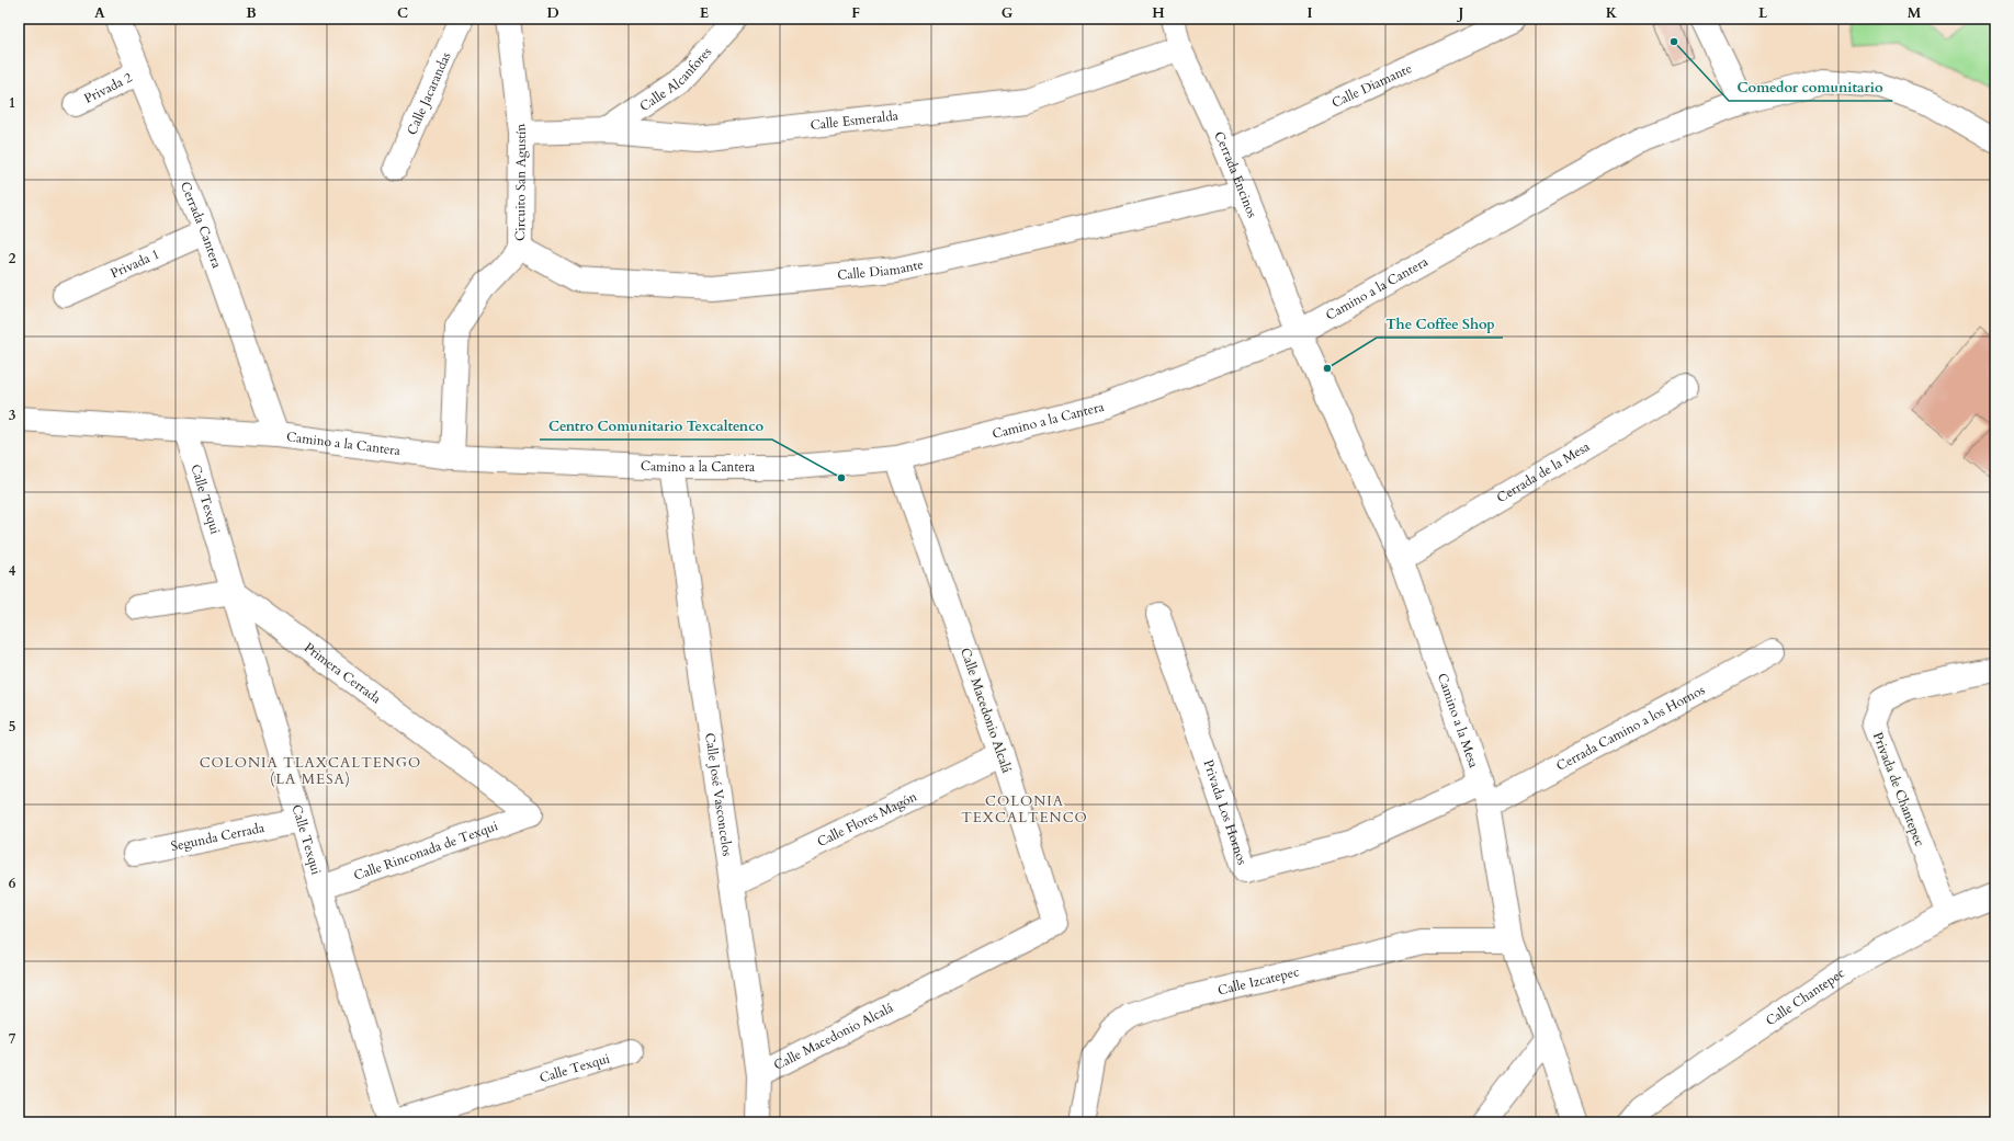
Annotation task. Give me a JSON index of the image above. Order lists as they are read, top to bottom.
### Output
{
  "streets": {
    "street": [
      "Calle Alcanfores",
      "Calle Diamante",
      "Privada 2",
      "Calle Jacarandas",
      "Calle Esmeralda",
      "Cerrada Encinos",
      "Circuito San Agustín",
      "Cerrada Cantera",
      "Privada 1",
      "Camino a la Cantera",
      "Cerrada de la Mesa",
      "Calle Texqui",
      "Primera Cerrada",
      "Calle Macedonio Alcalá",
      "Camino a la Mesa",
      "Cerrada Camino a los Hornos",
      "Privada de Chantepec",
      "Calle José Vasconcelos",
      "Privada Los Hornos",
      "Calle Flores Magón",
      "Segunda Cerrada",
      "Calle Rinconada de Texqui",
      "Calle Izcatepec",
      "Calle Chantepec"
    ]
  },
  "crossings": [
    ["Calle Alcanfores", "Calle Esmeralda"],
    ["Calle Diamante", "Cerrada Encinos"],
    ["Calle Diamante", "Circuito San Agustín"],
    ["Privada 2", "Cerrada Cantera"],
    ["Calle Esmeralda", "Cerrada Encinos"],
    ["Calle Esmeralda", "Circuito San Agustín"],
    ["Cerrada Encinos", "Camino a la Cantera"],
    ["Cerrada Encinos", "Camino a la Mesa"],
    ["Circuito San Agustín", "Camino a la Cantera"],
    ["Cerrada Cantera", "Privada 1"],
    ["Cerrada Cantera", "Camino a la Cantera"],
    ["Camino a la Cantera", "Calle Texqui"],
    ["Camino a la Cantera", "Calle Macedonio Alcalá"],
    ["Camino a la Cantera", "Camino a la Mesa"],
    ["Camino a la Cantera", "Calle José Vasconcelos"],
    ["Cerrada de la Mesa", "Camino a la Mesa"],
    ["Calle Texqui", "Primera Cerrada"],
    ["Calle Texqui", "Segunda Cerrada"],
    ["Calle Texqui", "Calle Rinconada de Texqui"],
    ["Primera Cerrada", "Calle Rinconada de Texqui"],
    ["Calle Macedonio Alcalá", "Calle José Vasconcelos"],
    ["Calle Macedonio Alcalá", "Calle Flores Magón"],
    ["Camino a la Mesa", "Cerrada Camino a los Hornos"],
    ["Camino a la Mesa", "Privada Los Hornos"],
    ["Camino a la Mesa", "Calle Izcatepec"],
    ["Cerrada Camino a los Hornos", "Privada Los Hornos"],
    ["Privada de Chantepec", "Calle Chantepec"],
    ["Calle José Vasconcelos", "Calle Flores Magón"]
  ],
  "districts": ["COLONIA TLAXCALTENGO (LA MESA)", "COLONIA TEXCALTENCO"],
  "places": ["Comedor comunitario", "The Coffee Shop", "Centro Comunitario Texcaltenco"],
  "grid": {
    "columns": [
      "A",
      "B",
      "C",
      "D",
      "E",
      "F",
      "G",
      "H",
      "I",
      "J",
      "K",
      "L",
      "M"
    ],
    "rows": [
      "1",
      "2",
      "3",
      "4",
      "5",
      "6",
      "7"
    ]
  }
}
